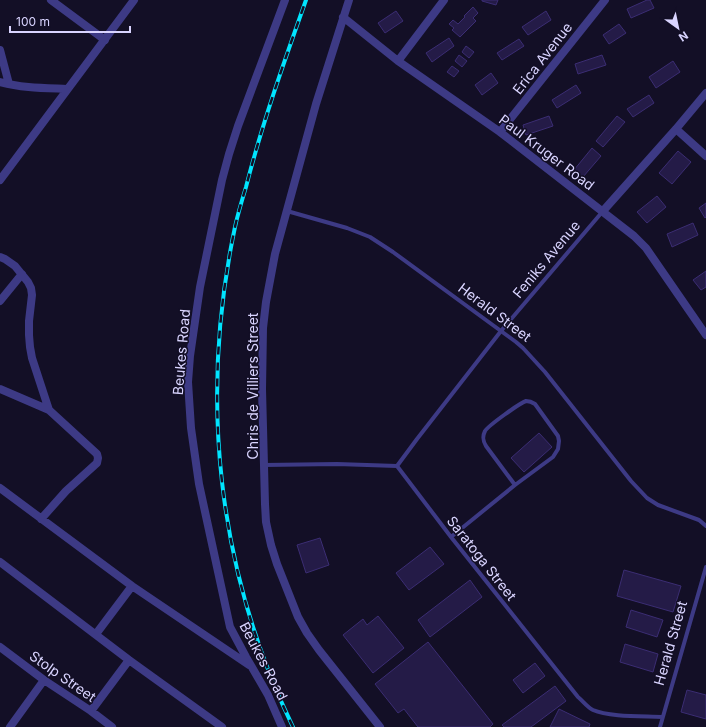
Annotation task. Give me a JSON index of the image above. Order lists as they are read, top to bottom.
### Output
{
  "streets": {
    "street": [
      "Erica Avenue",
      "Paul Kruger Road",
      "Feniks Avenue",
      "Beukes Road",
      "Chris de Villiers Street",
      "Stolp Street"
    ],
    "lane": ["Herald Street", "Saratoga Street"]
  },
  "crossings": [
    ["Erica Avenue", "Paul Kruger Road"],
    ["Paul Kruger Road", "Feniks Avenue"],
    ["Paul Kruger Road", "Chris de Villiers Street"],
    ["Feniks Avenue", "Herald Street"],
    ["Feniks Avenue", "Saratoga Street"],
    ["Herald Street", "Chris de Villiers Street"],
    ["Herald Street", "Saratoga Street"]
  ],
  "scale_bar": "100 m",
  "north": "bottom right"
}
